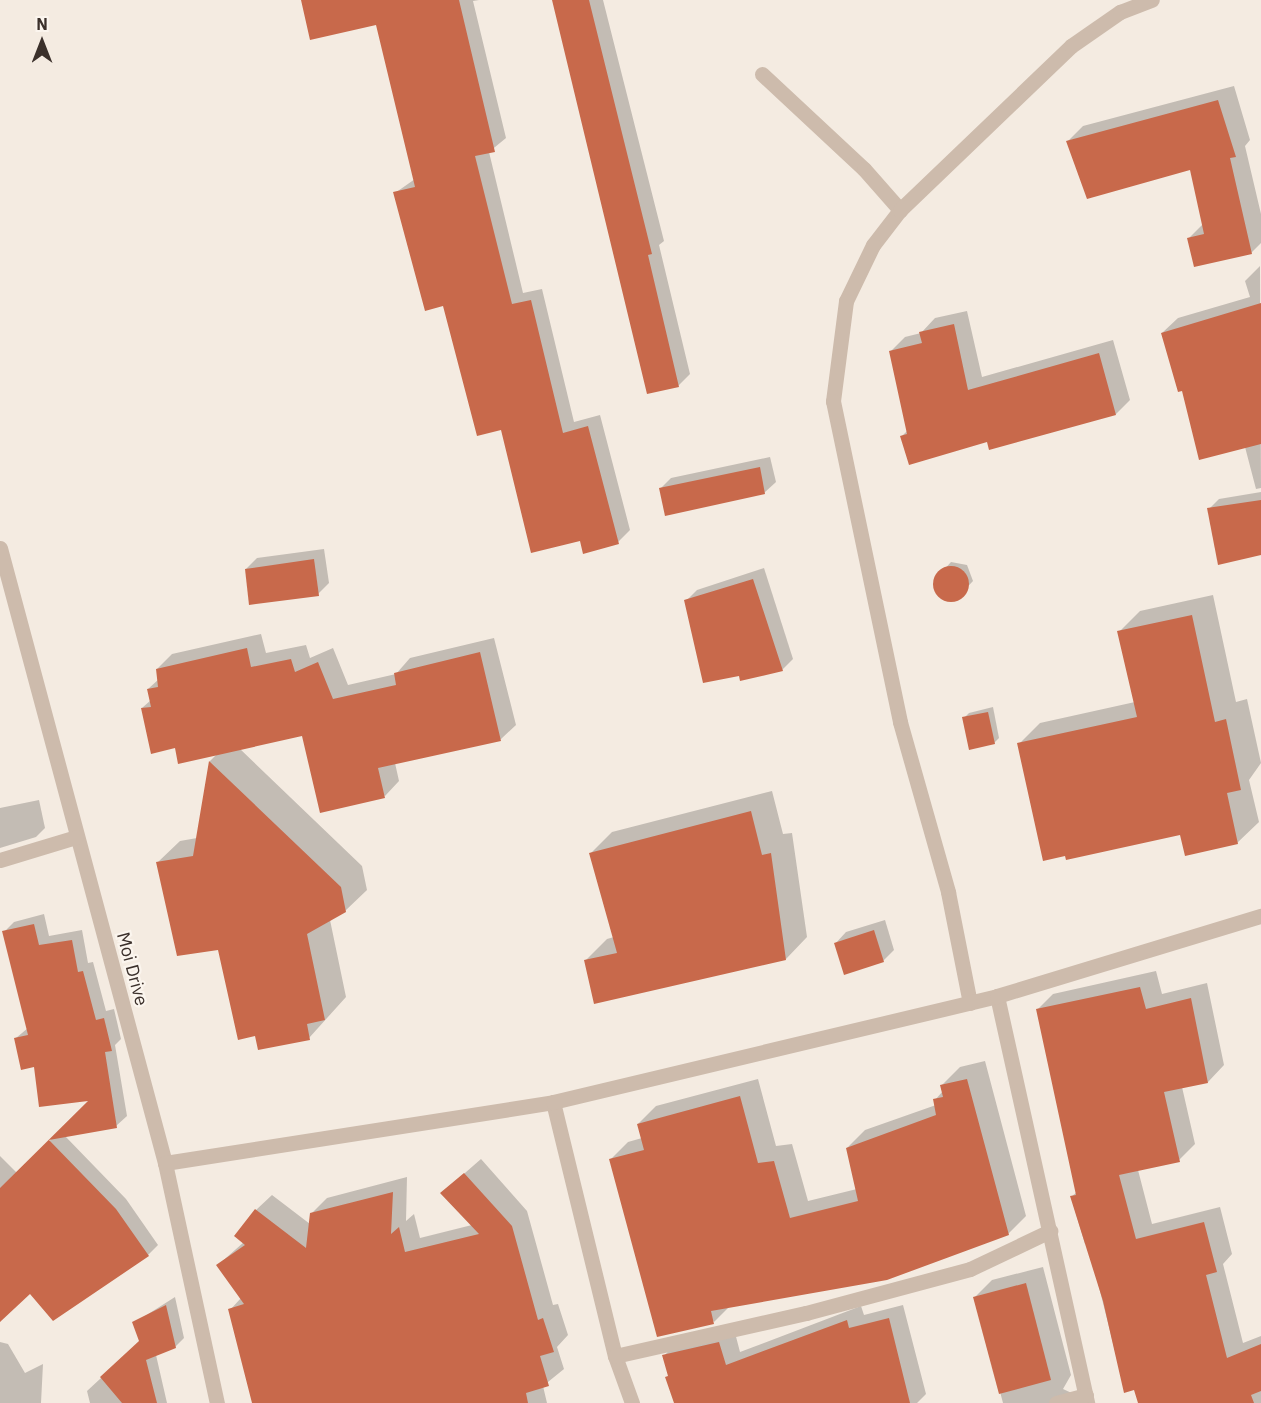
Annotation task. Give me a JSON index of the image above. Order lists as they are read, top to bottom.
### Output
{
  "streets": {
    "street": ["Moi Drive"]
  },
  "north": "top"
}
